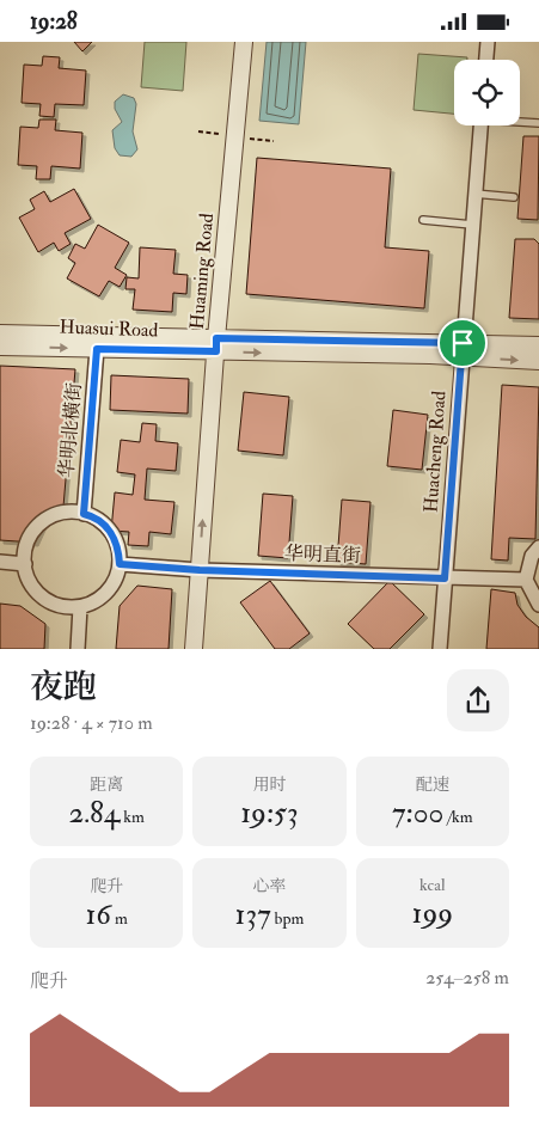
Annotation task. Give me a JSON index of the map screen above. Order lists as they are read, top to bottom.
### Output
{
  "streets": {
    "street": [
      "Huaming Road",
      "Huasui Road",
      "华明北橫街",
      "Huacheng Road",
      "华明直街"
    ]
  },
  "crossings": [
    ["Huaming Road", "Huasui Road"],
    ["Huaming Road", "华明直街"],
    ["Huasui Road", "华明北橫街"],
    ["Huasui Road", "Huacheng Road"],
    ["华明北橫街", "华明直街"],
    ["Huacheng Road", "华明直街"]
  ],
  "one_way": ["Huaming Road"],
  "page": {
    "status": "19:28",
    "heading": ["夜跑", "19:28 · 4 × 710 m"],
    "stats": [
      ["距离", "2.84 km"],
      ["用时", "19:53"],
      ["配速", "7:00 /km"],
      ["爬升", "16 m"],
      ["心率", "137 bpm"],
      ["kcal", "199"]
    ],
    "chart": ["爬升", "254–258 m"]
  }
}
